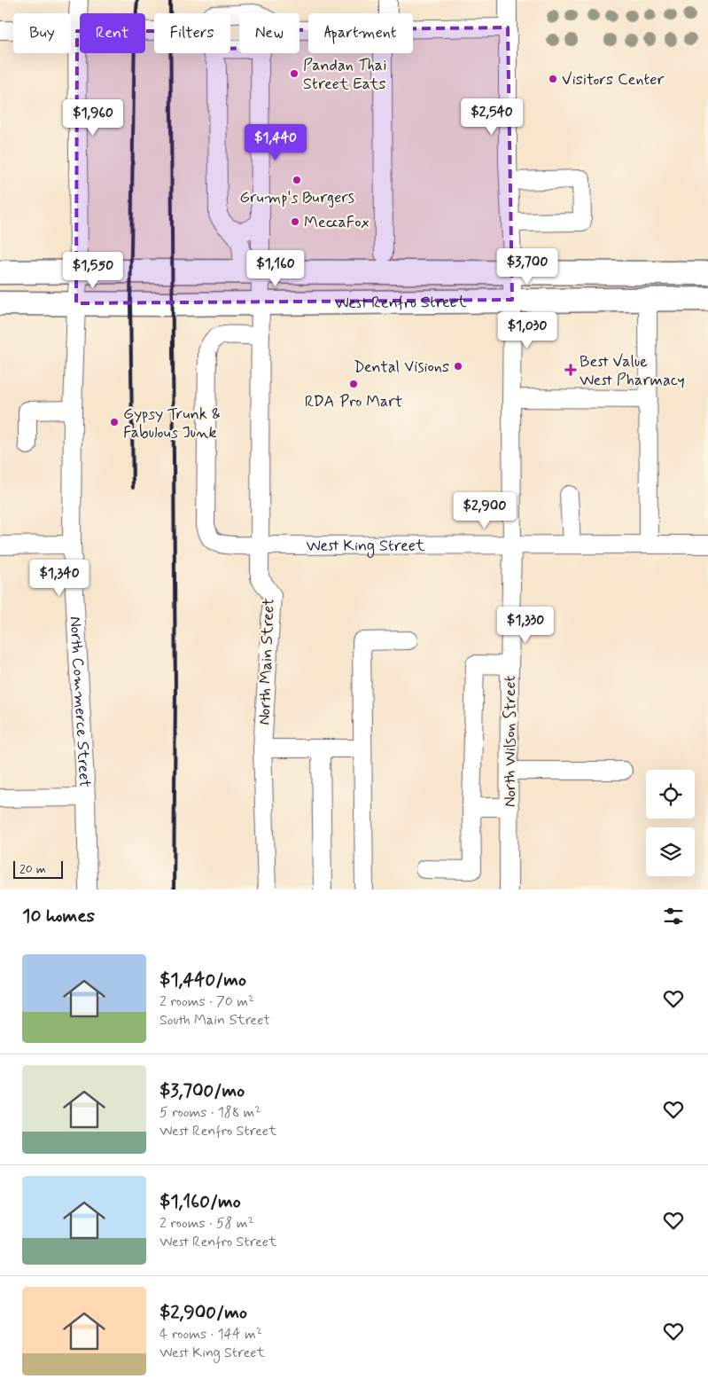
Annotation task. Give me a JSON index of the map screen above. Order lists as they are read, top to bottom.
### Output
{
  "streets": {
    "main road": ["West Renfro Street"],
    "street": [
      "West King Street",
      "North Main Street",
      "North Commerce Street",
      "North Wilson Street"
    ]
  },
  "crossings": [
    ["West Renfro Street", "North Main Street"],
    ["West Renfro Street", "North Commerce Street"],
    ["West Renfro Street", "North Wilson Street"],
    ["West King Street", "North Main Street"],
    ["West King Street", "North Wilson Street"]
  ],
  "places": {
    "other": [
      "Pandan Thai Street Eats",
      "Visitors Center",
      "Grump's Burgers",
      "MeccaFox",
      "Dental Visions",
      "RDA Pro Mart",
      "Gypsy Trunk & Fabulous Junk"
    ],
    "health": ["Best Value West Pharmacy"]
  },
  "scale_bar": "20 m",
  "page": {
    "chip": [
      "Buy",
      "Rent",
      "Filters",
      "New",
      "Apartment"
    ],
    "price": [
      "$2,540",
      "$1,960",
      "$1,440",
      "$3,700",
      "$1,160",
      "$1,550",
      "$1,030",
      "$2,900",
      "$1,340",
      "$1,330"
    ],
    "scale": "20 m",
    "heading": "10 homes",
    "list": [
      {
        "name": "$1,440/mo",
        "note": "2 rooms · 70 m² · South Main Street"
      },
      {
        "name": "$3,700/mo",
        "note": "5 rooms · 188 m² · West Renfro Street"
      },
      {
        "name": "$1,160/mo",
        "note": "2 rooms · 58 m² · West Renfro Street"
      },
      {
        "name": "$2,900/mo",
        "note": "4 rooms · 144 m² · West King Street"
      }
    ]
  }
}
